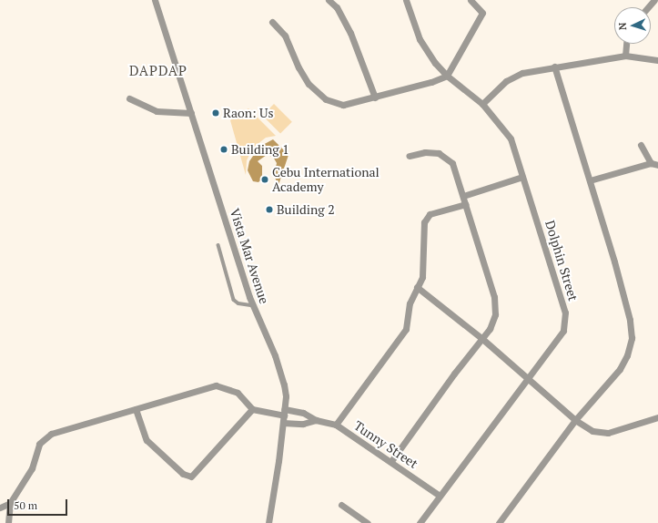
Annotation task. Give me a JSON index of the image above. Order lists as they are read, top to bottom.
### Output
{
  "streets": {
    "street": ["Vista Mar Avenue", "Dolphin Street", "Tunny Street"]
  },
  "crossings": [
    ["Vista Mar Avenue", "Tunny Street"],
    ["Dolphin Street", "Tunny Street"]
  ],
  "districts": ["DAPDAP"],
  "places": [
    "Raon: Us",
    "Building 1",
    "Cebu International Academy",
    "Building 2"
  ],
  "scale_bar": "50 m",
  "north": "left"
}
